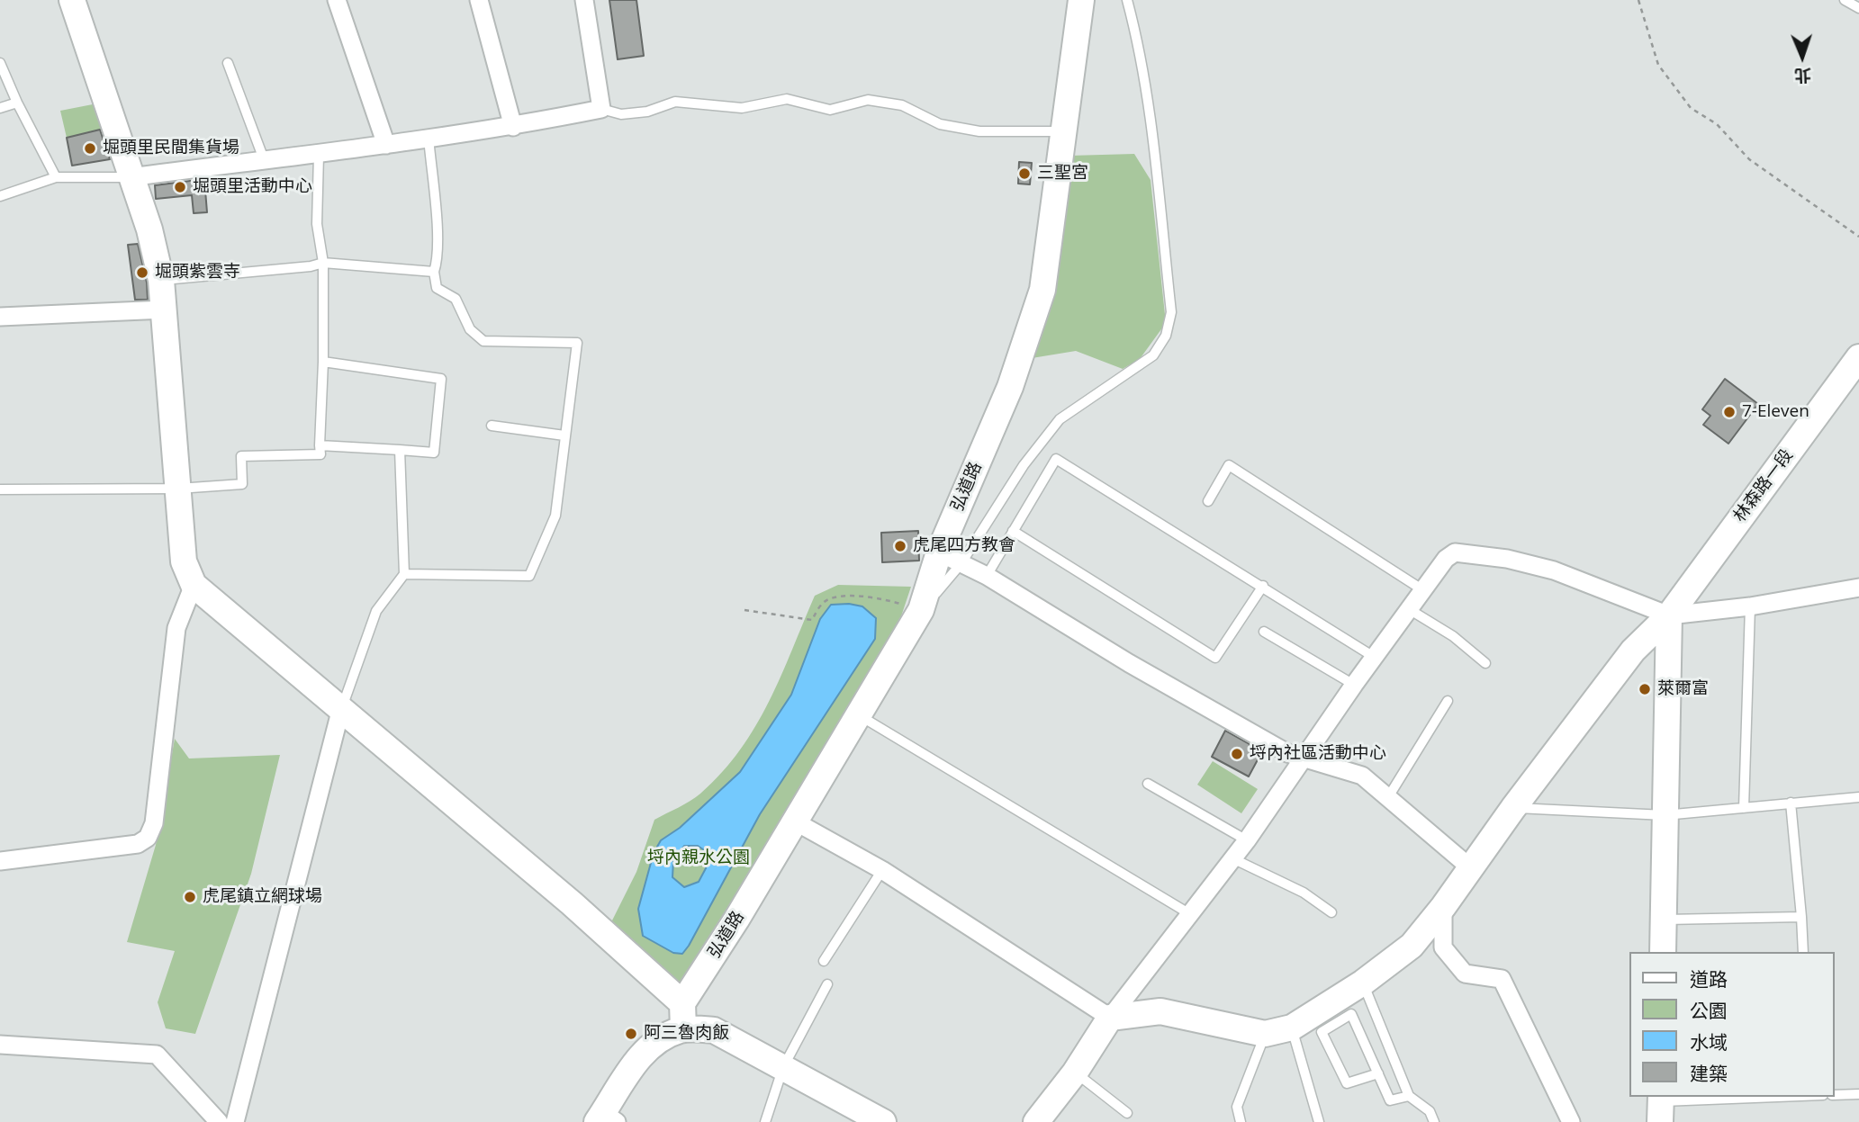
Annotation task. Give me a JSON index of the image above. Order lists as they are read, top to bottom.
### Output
{
  "streets": {
    "street": ["林森路一段", "弘道路"]
  },
  "parks": ["埒內親水公園"],
  "places": [
    "堀頭里民間集貨場",
    "三聖宮",
    "堀頭里活動中心",
    "堀頭紫雲寺",
    "7-Eleven",
    "虎尾四方教會",
    "萊爾富",
    "埒內社區活動中心",
    "虎尾鎮立網球場",
    "阿三魯肉飯"
  ],
  "legend": [
    "道路",
    "公園",
    "水域",
    "建築"
  ],
  "north": "bottom"
}
